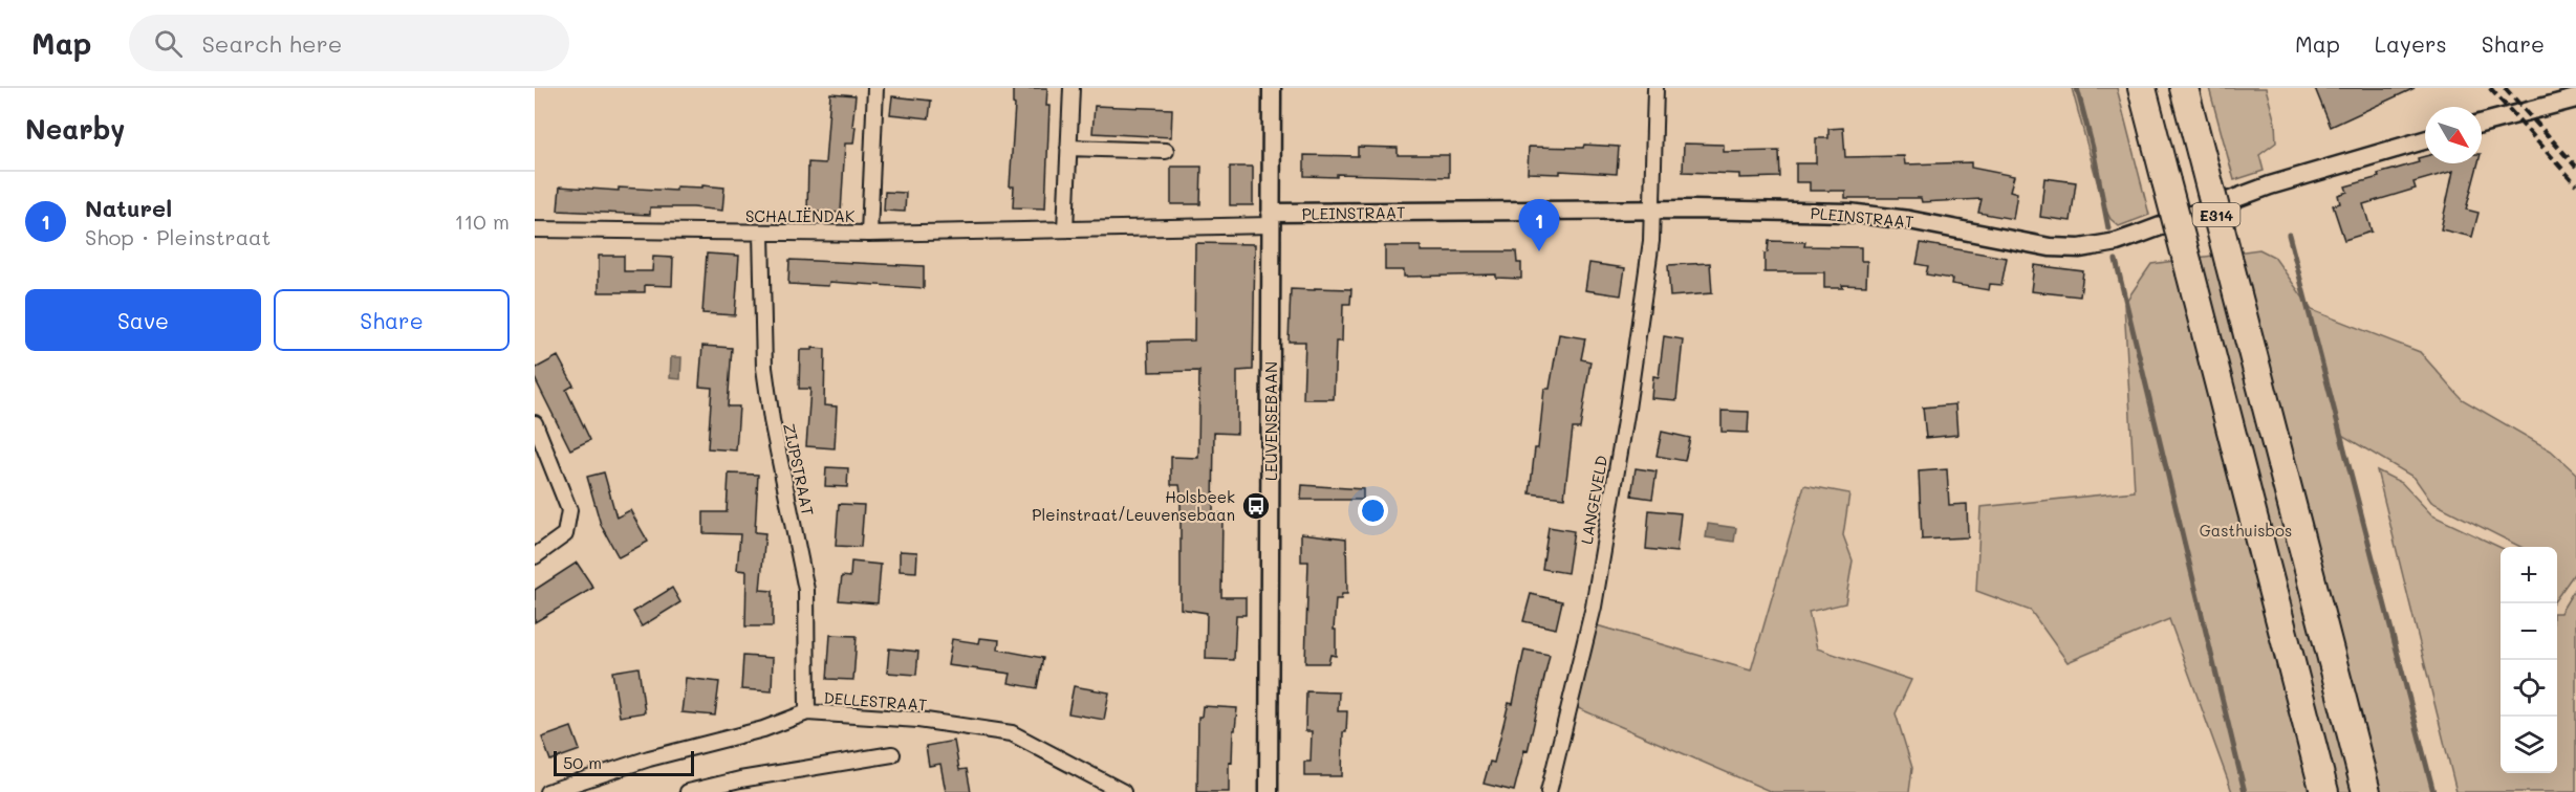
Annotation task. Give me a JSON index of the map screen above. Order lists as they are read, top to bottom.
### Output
{
  "streets": {
    "highway": ["E314"],
    "street": [
      "PLEINSTRAAT",
      "SCHALIËNDAK",
      "LEUVENSEBAAN",
      "ZIJPSTRAAT",
      "LANGEVELD",
      "DELLESTRAAT"
    ]
  },
  "crossings": [
    ["PLEINSTRAAT", "SCHALIËNDAK"],
    ["PLEINSTRAAT", "LEUVENSEBAAN"],
    ["PLEINSTRAAT", "LANGEVELD"],
    ["SCHALIËNDAK", "LEUVENSEBAAN"],
    ["SCHALIËNDAK", "ZIJPSTRAAT"],
    ["ZIJPSTRAAT", "DELLESTRAAT"]
  ],
  "parks": ["Gasthuisbos"],
  "places": {
    "bus stop": ["Holsbeek Pleinstraat/Leuvensebaan"]
  },
  "scale_bar": "50 m",
  "north": "bottom right",
  "page": {
    "header": "Map",
    "search": "Search here",
    "nav": ["Map", "Layers", "Share"],
    "heading": "Nearby",
    "list": [
      {
        "mark": "1",
        "name": "Naturel",
        "note": "Shop · Pleinstraat",
        "value": "110 m"
      }
    ],
    "pins": "1",
    "buttons": ["Save", "Share"],
    "map_buttons": ["+", "−"],
    "scale": "50 m"
  }
}
